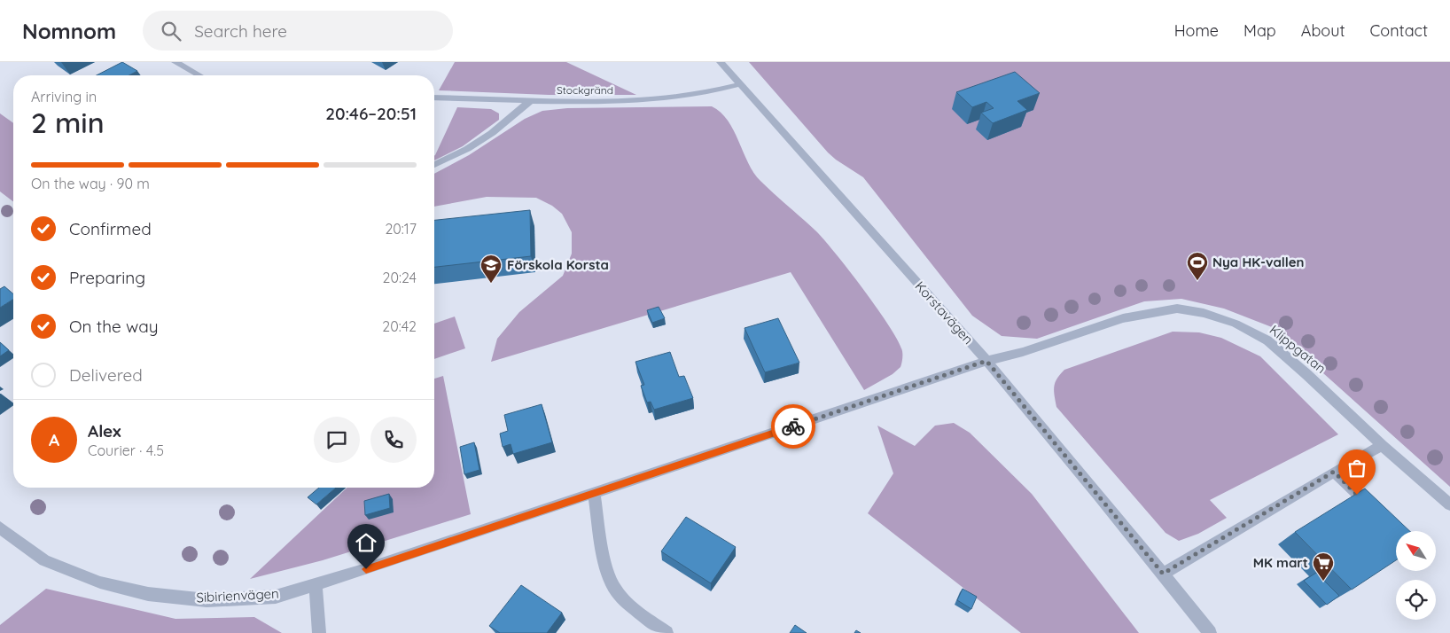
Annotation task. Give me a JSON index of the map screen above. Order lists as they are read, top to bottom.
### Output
{
  "streets": {
    "street": [
      "Stockgränd",
      "Korstavägen",
      "Klippgatan",
      "Sibirienvägen"
    ]
  },
  "crossings": [
    ["Stockgränd", "Korstavägen"],
    ["Korstavägen", "Klippgatan"],
    ["Korstavägen", "Sibirienvägen"],
    ["Klippgatan", "Sibirienvägen"]
  ],
  "places": {
    "sports": ["Nya HK-vallen"],
    "school or university": ["Förskola Korsta"],
    "supermarket": ["MK mart"]
  },
  "north": "top left",
  "page": {
    "header": "Nomnom",
    "search": "Search here",
    "nav": [
      "Home",
      "Map",
      "About",
      "Contact"
    ],
    "heading": ["2 min", "Arriving in", "20:46–20:51"],
    "panel": ["Alex", "Courier · 4.5"],
    "bar": "On the way · 90 m",
    "list": [
      ["Confirmed", "20:17"],
      ["Preparing", "20:24"],
      ["On the way", "20:42"],
      "Delivered"
    ],
    "round": "A"
  }
}
